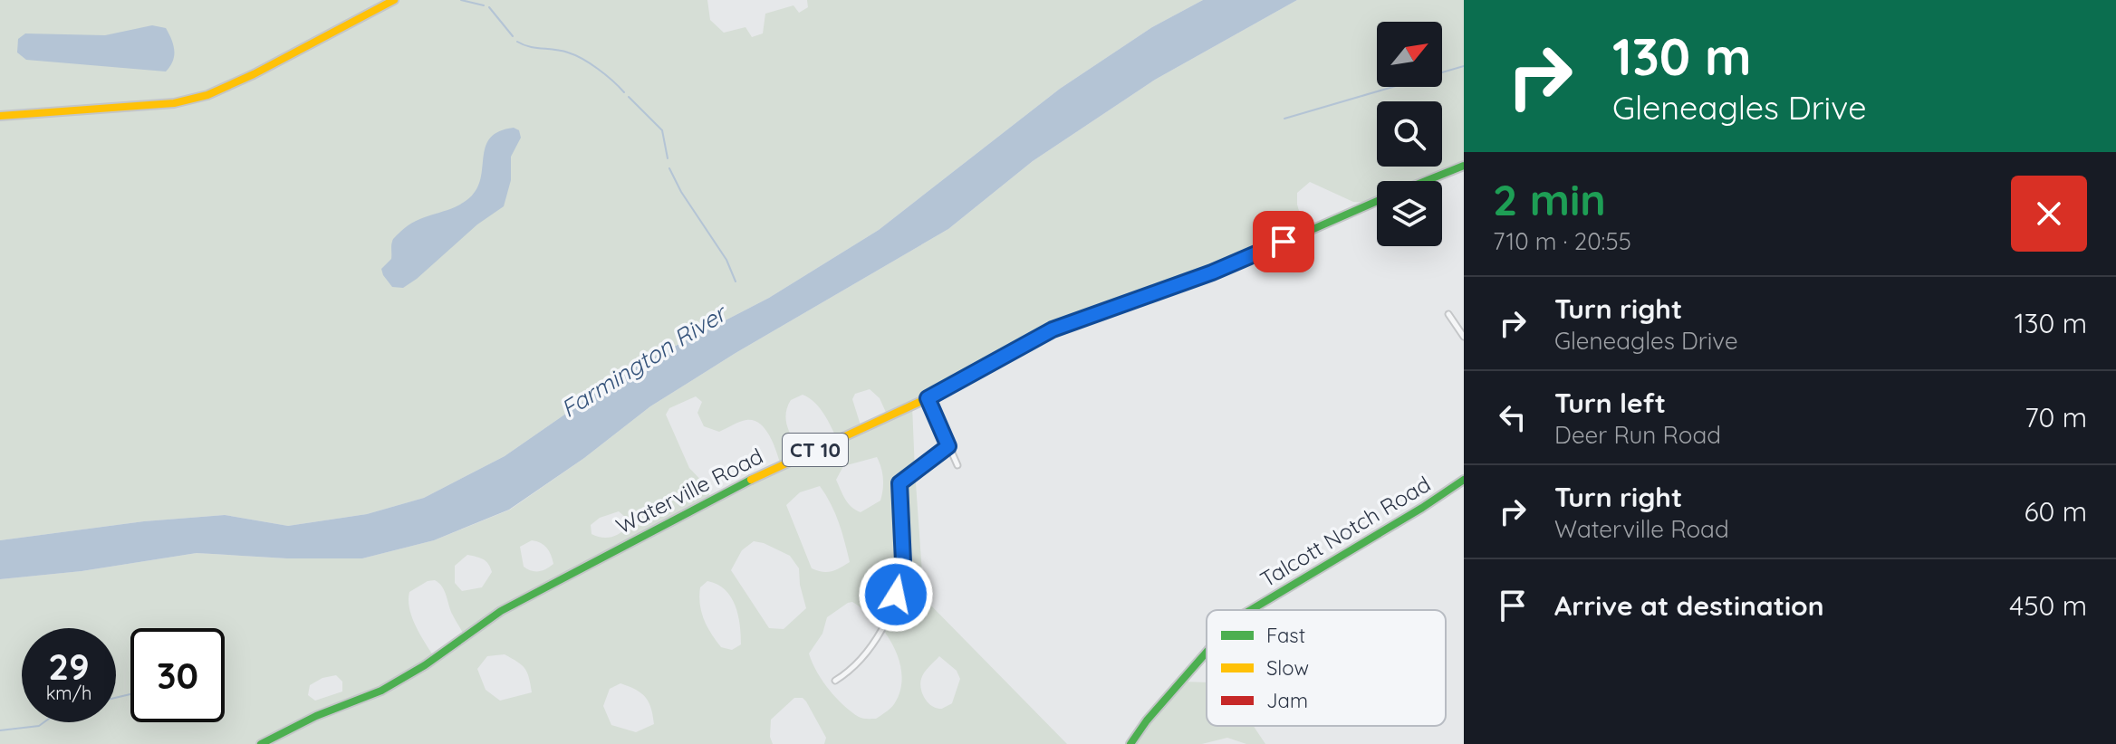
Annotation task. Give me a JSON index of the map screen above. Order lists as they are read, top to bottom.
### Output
{
  "streets": {
    "main road": ["CT 10", "Waterville Road", "Talcott Notch Road"]
  },
  "water": ["Farmington River"],
  "legend": ["Fast", "Slow", "Jam"],
  "north": "top right",
  "page": {
    "turn": ["130 m", "Gleneagles Drive"],
    "heading": ["2 min", "710 m · 20:55"],
    "list": [
      {
        "name": "Turn right",
        "note": "Gleneagles Drive",
        "value": "130 m"
      },
      {
        "name": "Turn left",
        "note": "Deer Run Road",
        "value": "70 m"
      },
      {
        "name": "Turn right",
        "note": "Waterville Road",
        "value": "60 m"
      },
      {
        "name": "Arrive at destination",
        "value": "450 m"
      }
    ],
    "speed": "29 km/h",
    "limit": "30"
  }
}
